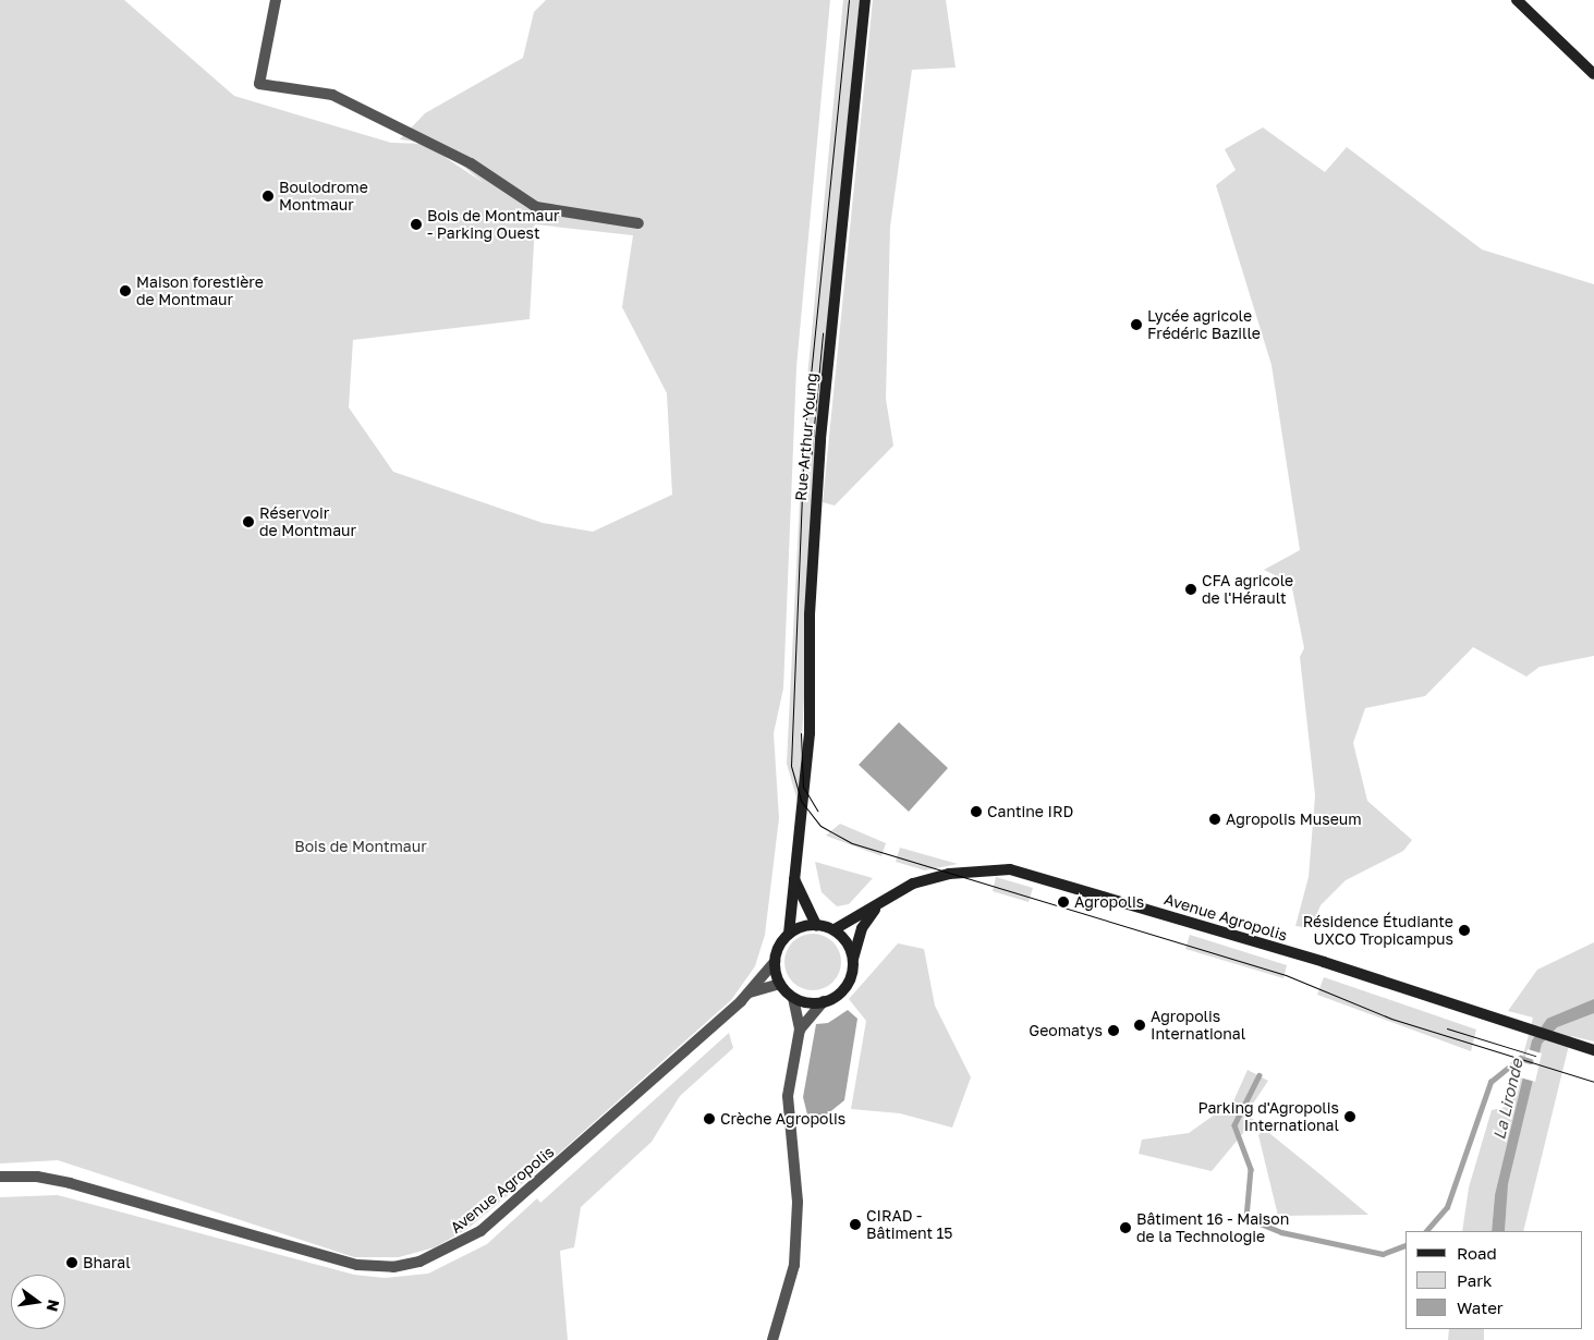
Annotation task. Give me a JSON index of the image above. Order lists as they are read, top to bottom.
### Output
{
  "streets": {
    "street": ["Rue Arthur Young", "Avenue Agropolis"]
  },
  "crossings": [
    ["Rue Arthur Young", "Avenue Agropolis"]
  ],
  "water": ["La Lironde"],
  "parks": ["Bois de Montmaur"],
  "places": [
    "Boulodrome Montmaur",
    "Bois de Montmaur - Parking Ouest",
    "Maison forestière de Montmaur",
    "Lycée agricole Frédéric Bazille",
    "Réservoir de Montmaur",
    "CFA agricole de l'Hérault",
    "Cantine IRD",
    "Agropolis Museum",
    "Agropolis",
    "Résidence Étudiante UXCO Tropicampus",
    "Agropolis International",
    "Geomatys",
    "Parking d'Agropolis International",
    "Crèche Agropolis",
    "CIRAD - Bâtiment 15",
    "Bâtiment 16 - Maison de la Technologie",
    "Bharal"
  ],
  "legend": ["Road", "Park", "Water"],
  "north": "right"
}
